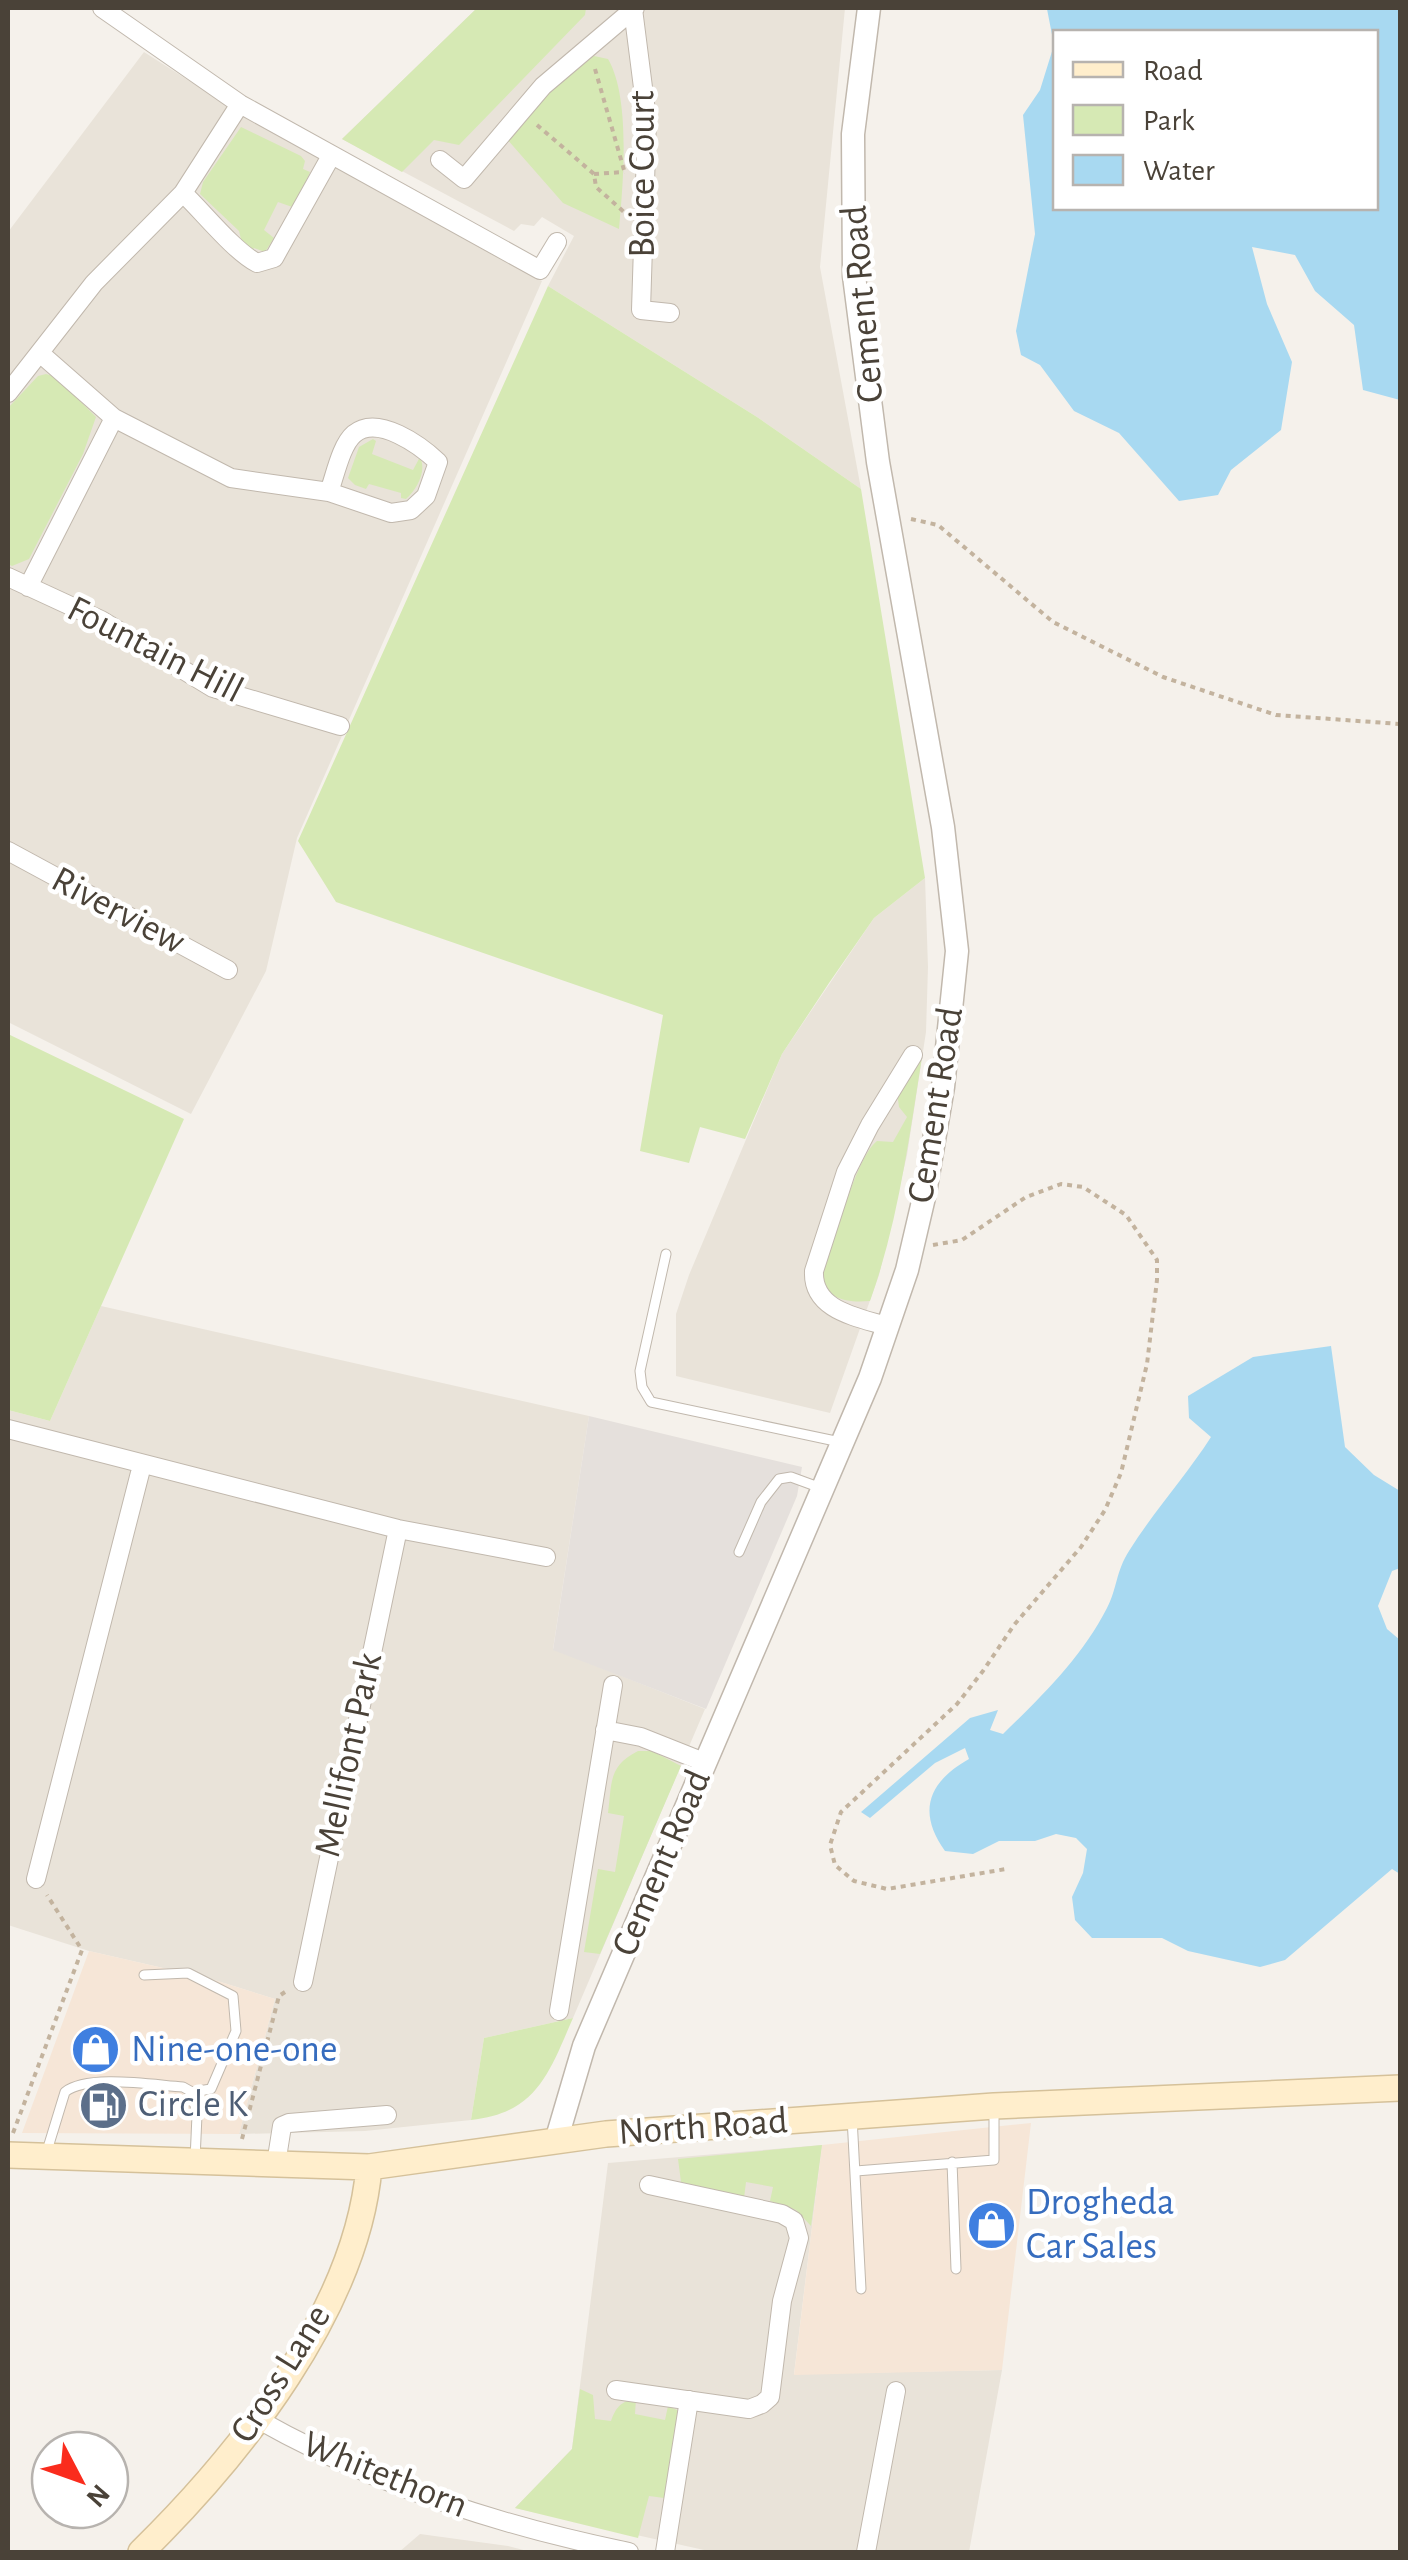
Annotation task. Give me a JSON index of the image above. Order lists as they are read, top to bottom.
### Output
{
  "streets": {
    "main road": ["North Road", "Cross Lane"],
    "street": [
      "Boice Court",
      "Cement Road",
      "Fountain Hill",
      "Riverview",
      "Mellifont Park",
      "Whitethorn"
    ]
  },
  "crossings": [
    ["Cement Road", "North Road"],
    ["North Road", "Cross Lane"],
    ["Cross Lane", "Whitethorn"]
  ],
  "places": {
    "shop": ["Nine-one-one", "Drogheda Car Sales"],
    "fuel station": ["Circle K"]
  },
  "legend": ["Road", "Park", "Water"],
  "north": "bottom right"
}
